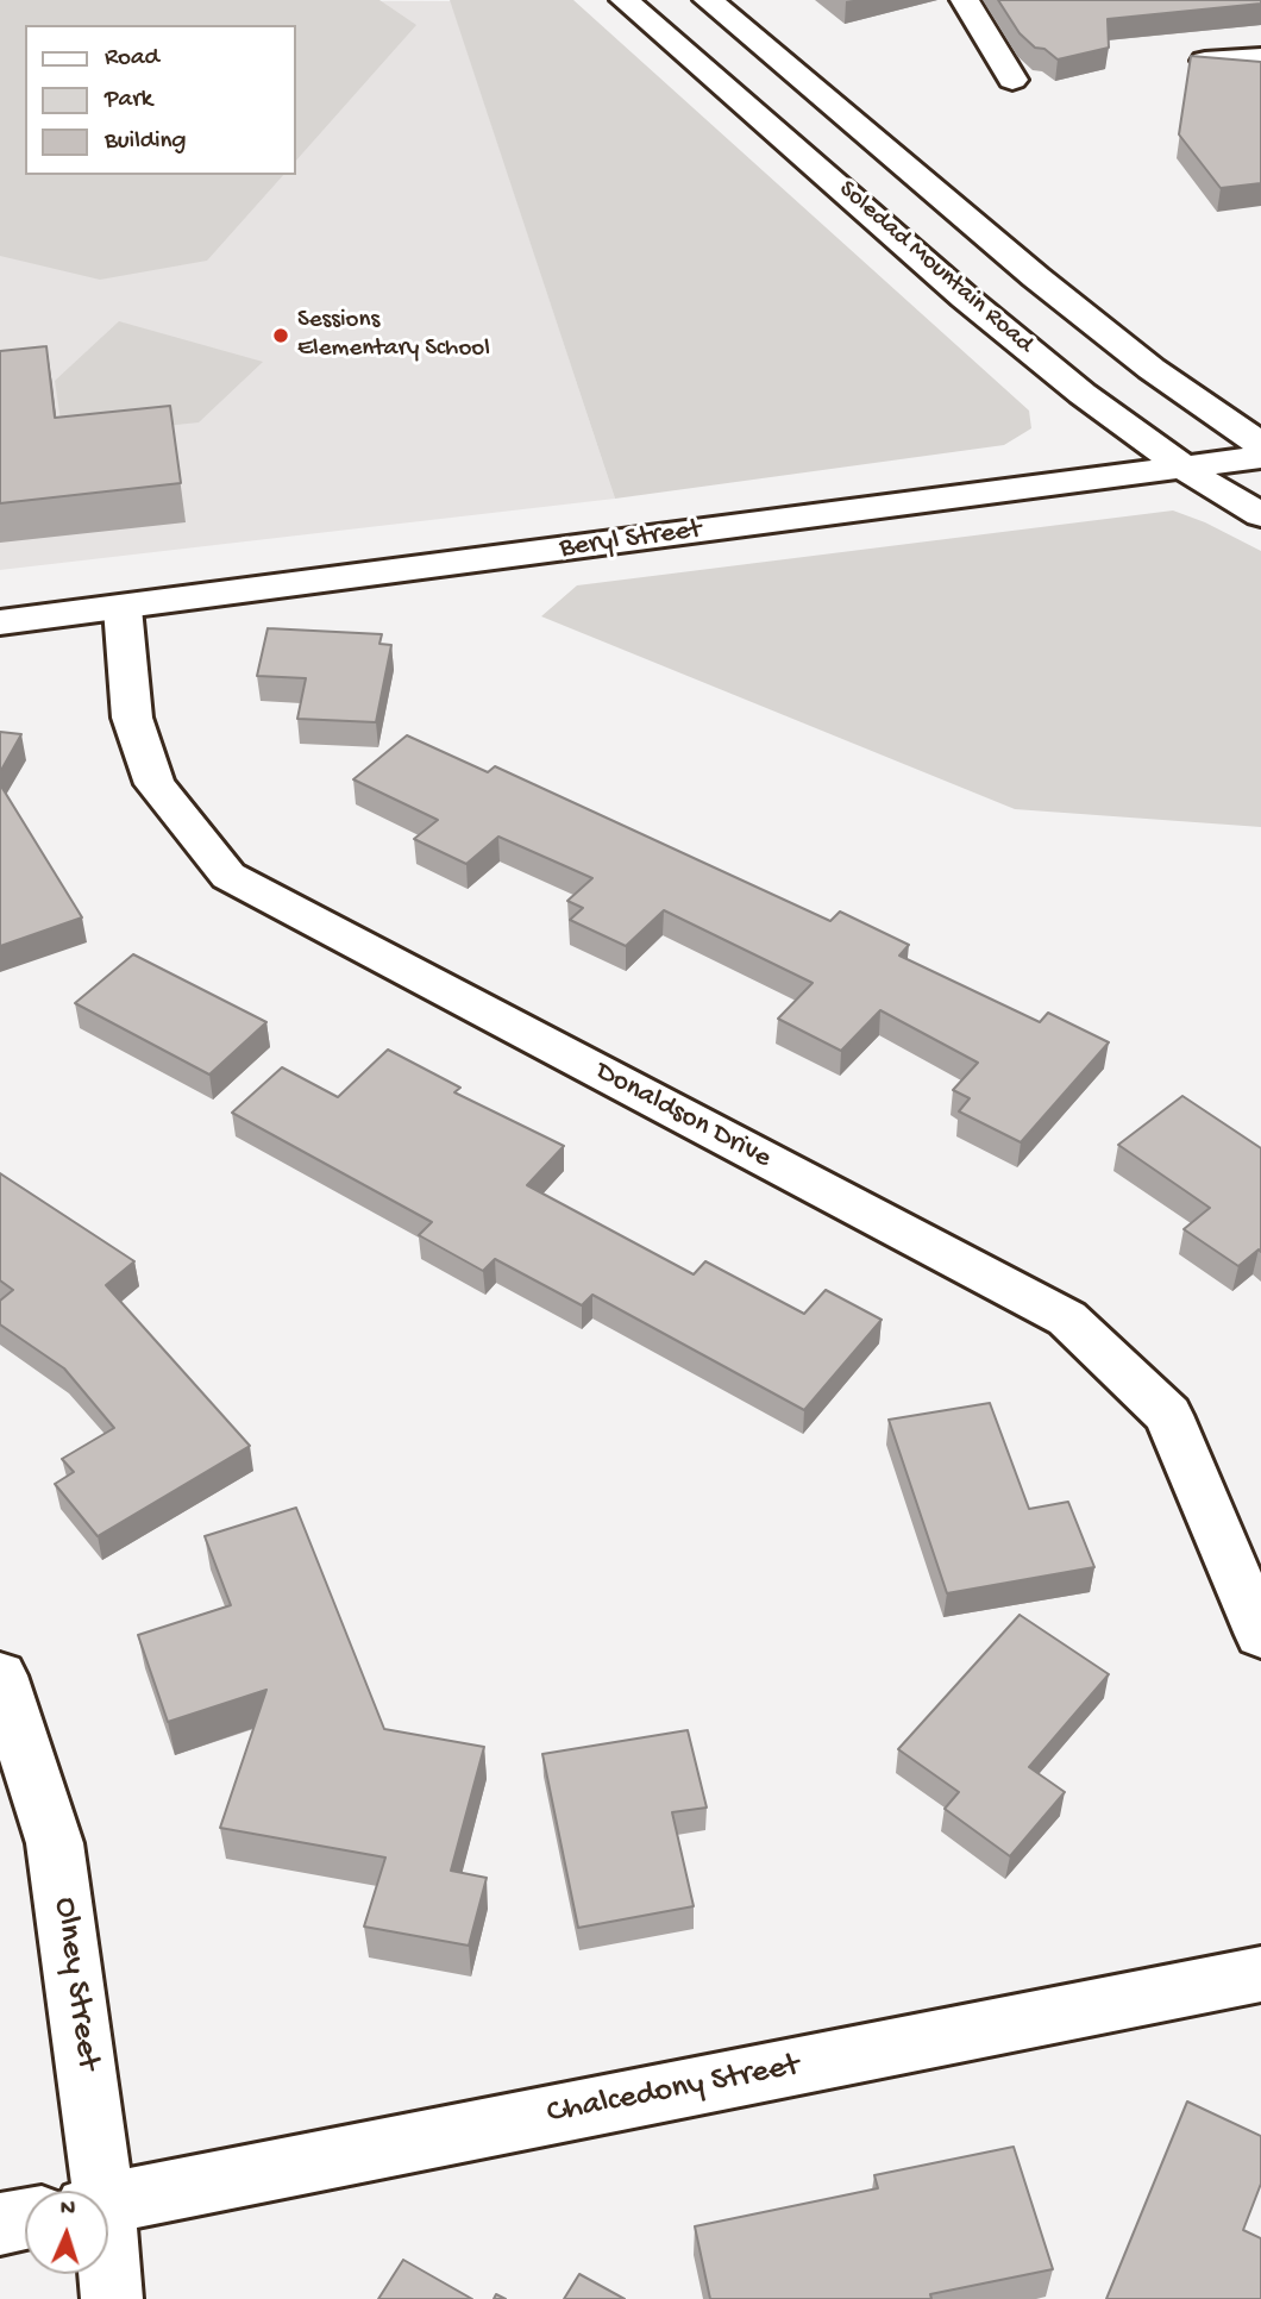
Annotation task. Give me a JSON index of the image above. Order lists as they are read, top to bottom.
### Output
{
  "streets": {
    "main road": [
      "Soledad Mountain Road",
      "Beryl Street",
      "Donaldson Drive",
      "Olney Street",
      "Chalcedony Street"
    ]
  },
  "crossings": [
    ["Soledad Mountain Road", "Beryl Street"],
    ["Beryl Street", "Donaldson Drive"]
  ],
  "places": ["Sessions Elementary School"],
  "legend": ["Road", "Park", "Building"],
  "north": "top"
}
